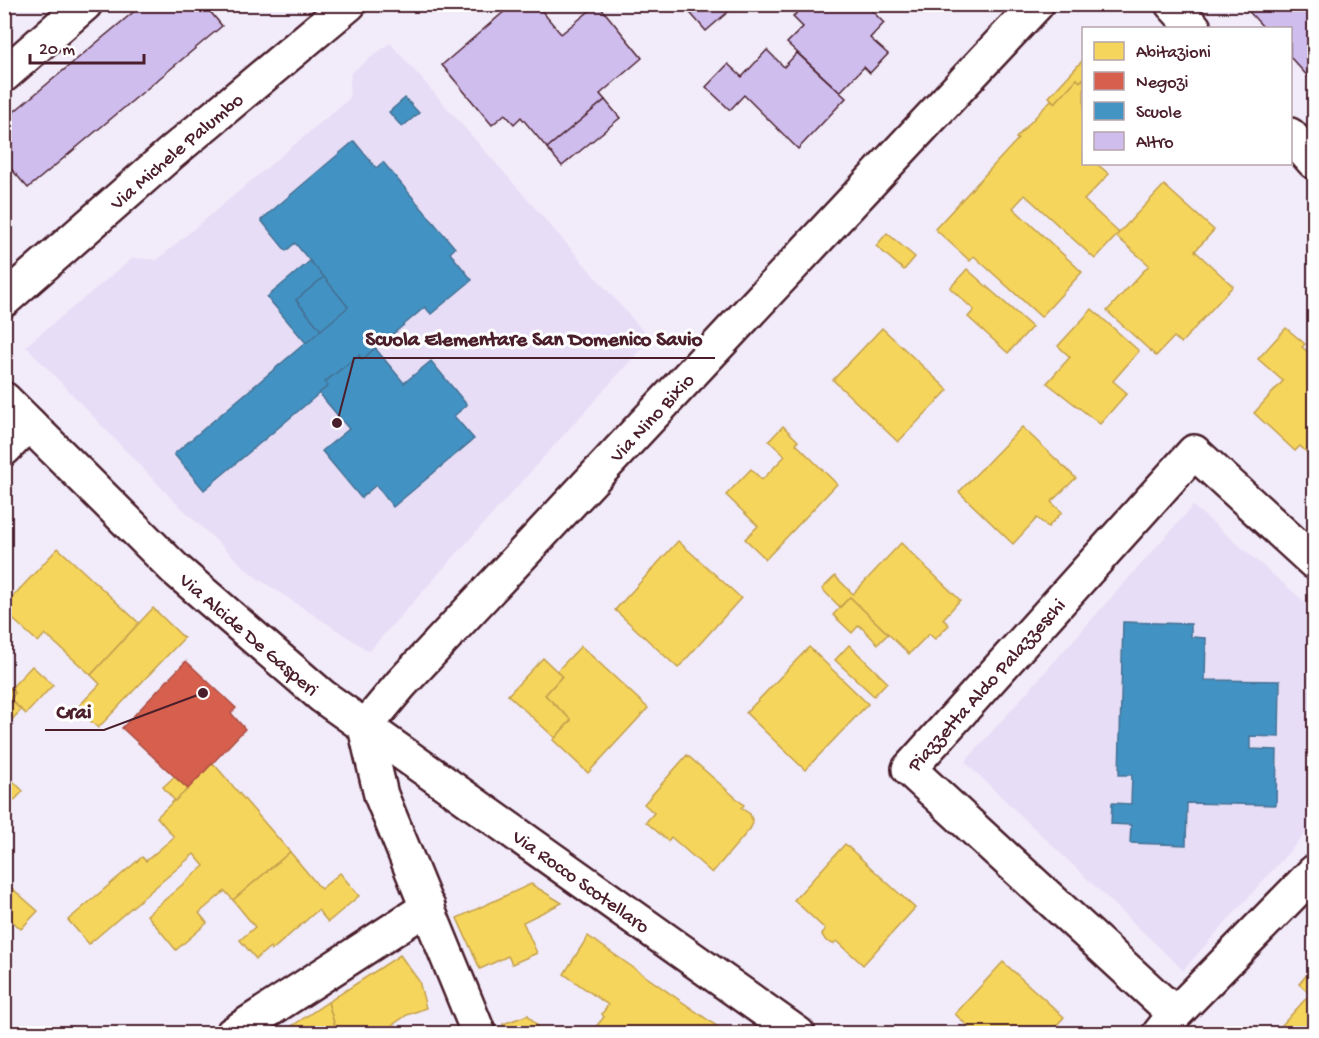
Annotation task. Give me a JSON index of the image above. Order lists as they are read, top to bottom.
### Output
{
  "streets": {
    "street": [
      "Via Michele Palumbo",
      "Via Nino Bixio",
      "Via Alcide De Gasperi",
      "Piazzetta Aldo Palazzeschi",
      "Via Rocco Scotellaro"
    ]
  },
  "crossings": [
    ["Via Nino Bixio", "Via Alcide De Gasperi"],
    ["Via Nino Bixio", "Via Rocco Scotellaro"],
    ["Via Alcide De Gasperi", "Via Rocco Scotellaro"]
  ],
  "places": ["Scuola Elementare San Domenico Savio", "Crai"],
  "legend": [
    "Abitazioni",
    "Negozi",
    "Scuole",
    "Altro"
  ],
  "scale_bar": "20 m"
}
